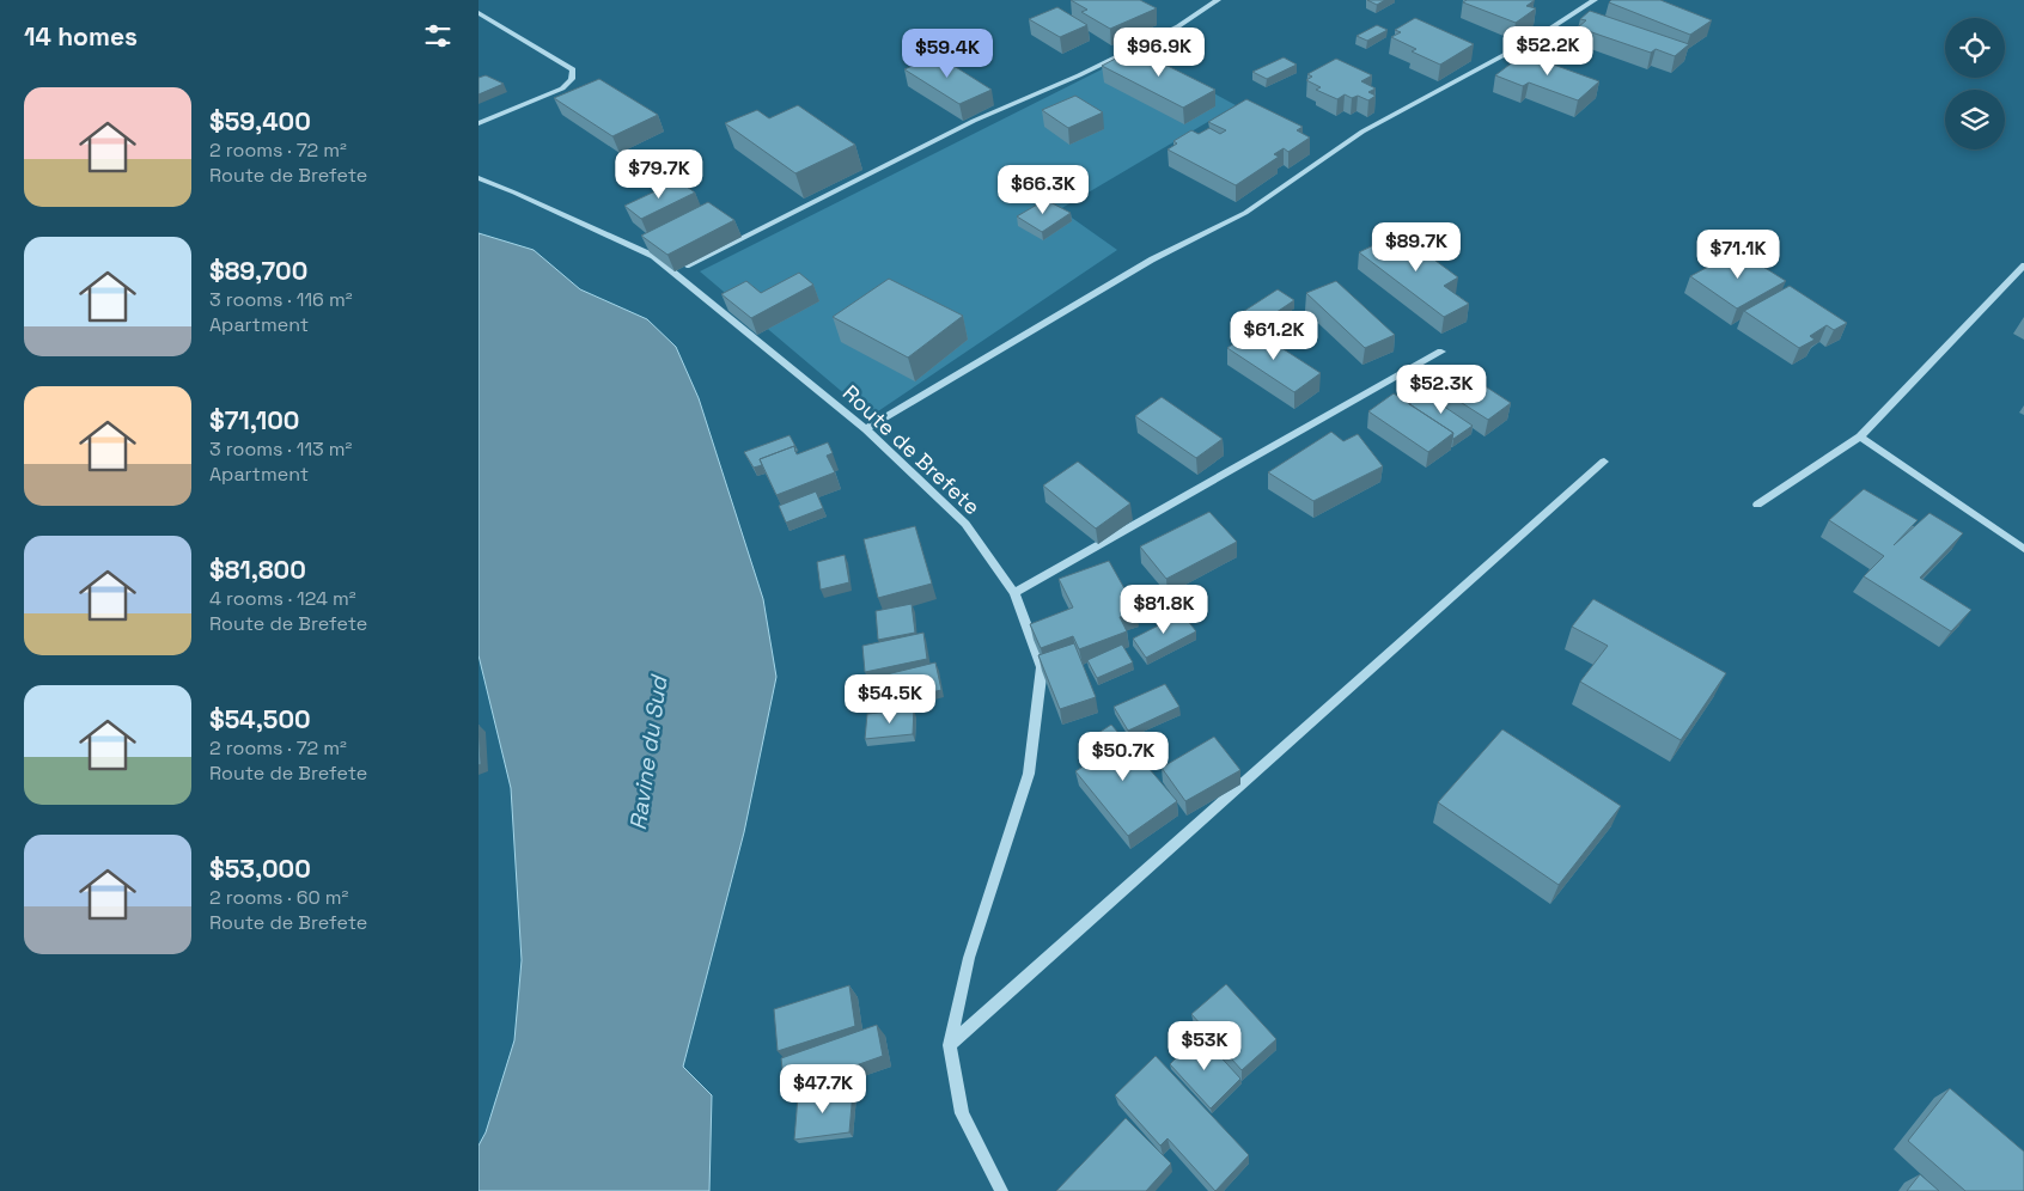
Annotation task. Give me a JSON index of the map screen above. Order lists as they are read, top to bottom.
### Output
{
  "streets": {
    "street": ["Route de Brefete"]
  },
  "water": ["Ravine du Sud"],
  "page": {
    "heading": "14 homes",
    "price": [
      "$52.2K",
      "$96.9K",
      "$59.4K",
      "$79.7K",
      "$66.3K",
      "$89.7K",
      "$71.1K",
      "$61.2K",
      "$52.3K",
      "$81.8K",
      "$54.5K",
      "$50.7K",
      "$53K",
      "$47.7K"
    ],
    "list": [
      {
        "name": "$59,400",
        "note": "2 rooms · 72 m² · Route de Brefete"
      },
      {
        "name": "$89,700",
        "note": "3 rooms · 116 m² · Apartment"
      },
      {
        "name": "$71,100",
        "note": "3 rooms · 113 m² · Apartment"
      },
      {
        "name": "$81,800",
        "note": "4 rooms · 124 m² · Route de Brefete"
      },
      {
        "name": "$54,500",
        "note": "2 rooms · 72 m² · Route de Brefete"
      },
      {
        "name": "$53,000",
        "note": "2 rooms · 60 m² · Route de Brefete"
      }
    ]
  }
}
